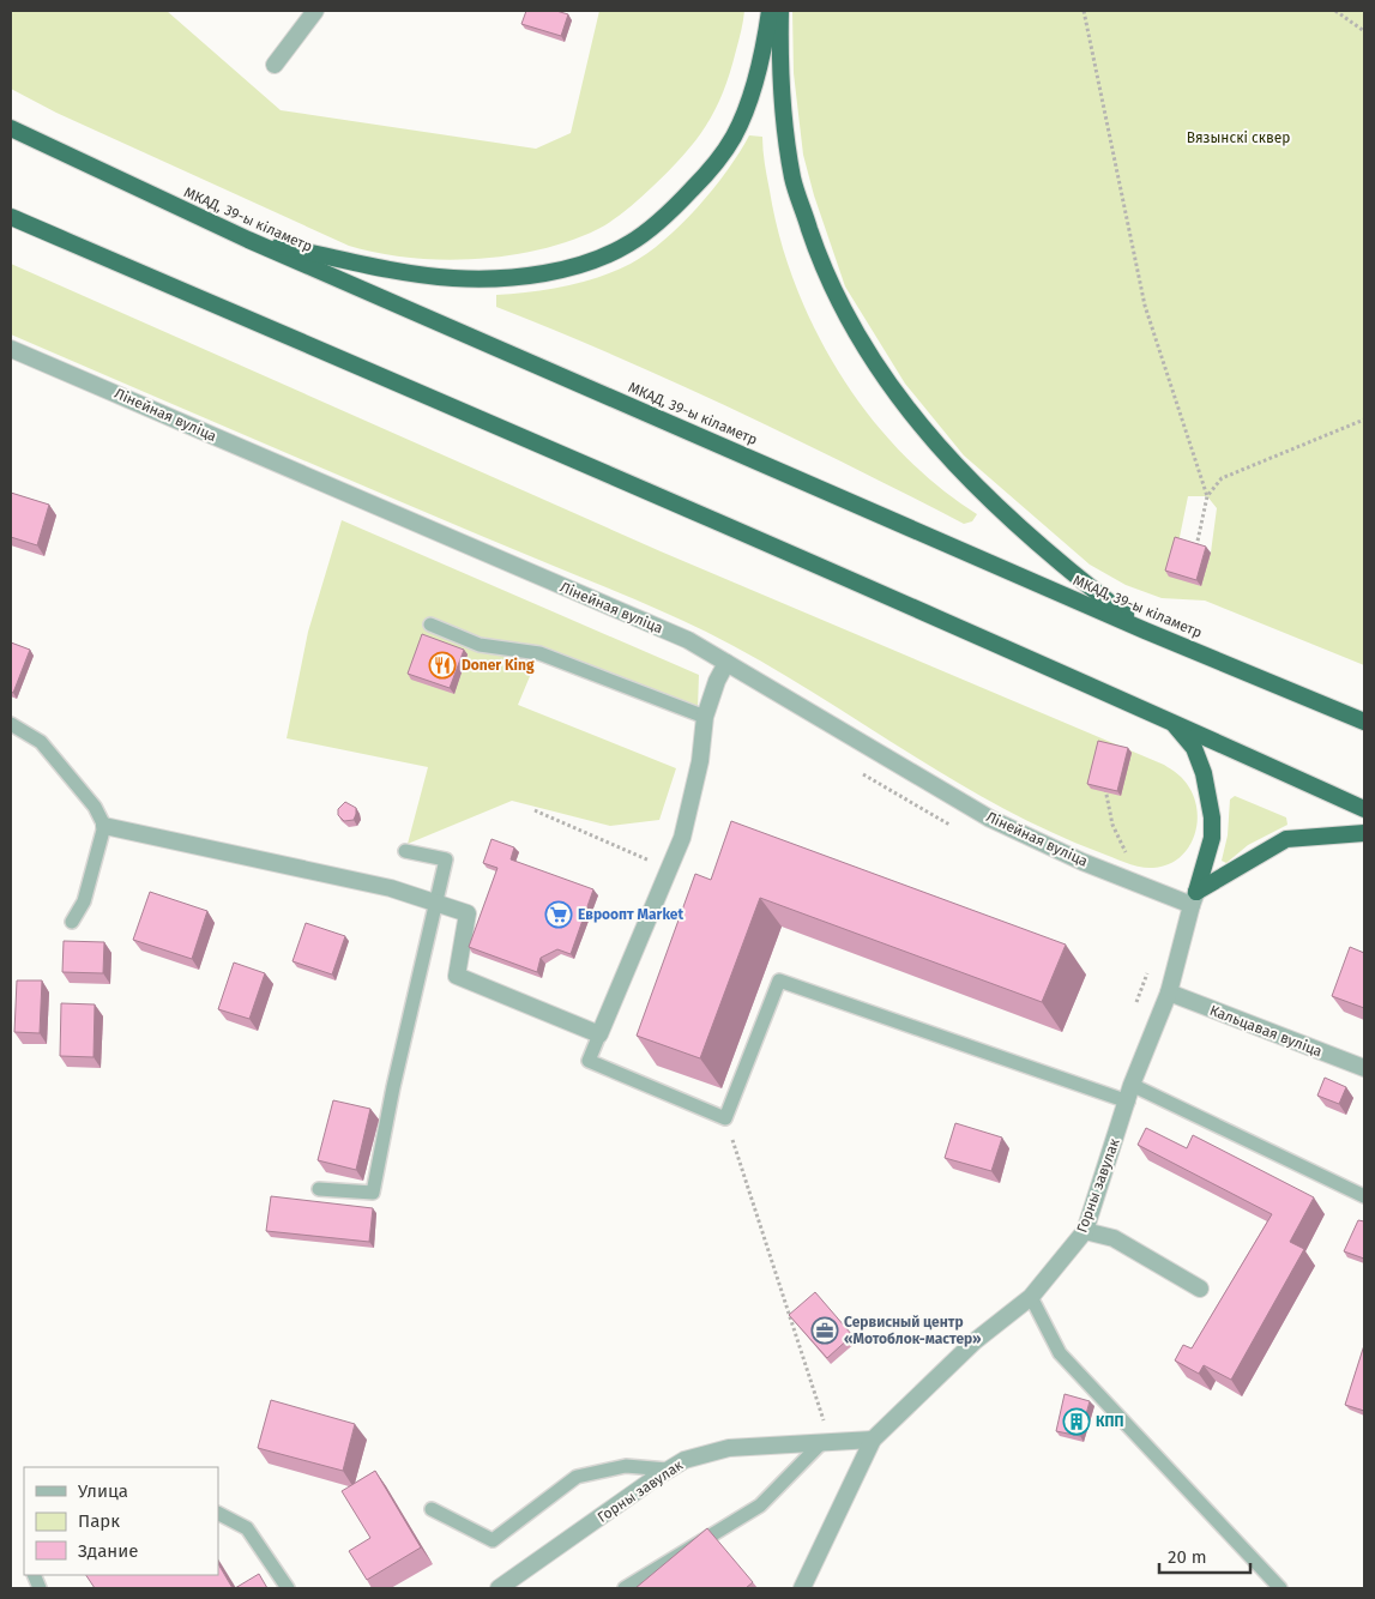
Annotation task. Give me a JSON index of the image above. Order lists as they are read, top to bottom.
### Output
{
  "streets": {
    "highway": ["МКАД, 39-ы кіламетр"],
    "street": ["Лінейная вуліца", "Кальцавая вуліца", "Горны завулак"]
  },
  "crossings": [
    ["Лінейная вуліца", "Горны завулак"],
    ["Кальцавая вуліца", "Горны завулак"]
  ],
  "parks": ["Вязынскі сквер"],
  "places": {
    "restaurant": ["Doner King"],
    "supermarket": ["Евроопт Market"],
    "office": ["Сервисный центр «Мотоблок-мастер»"],
    "building": ["КПП"]
  },
  "legend": ["Улица", "Парк", "Здание"],
  "scale_bar": "20 m"
}
